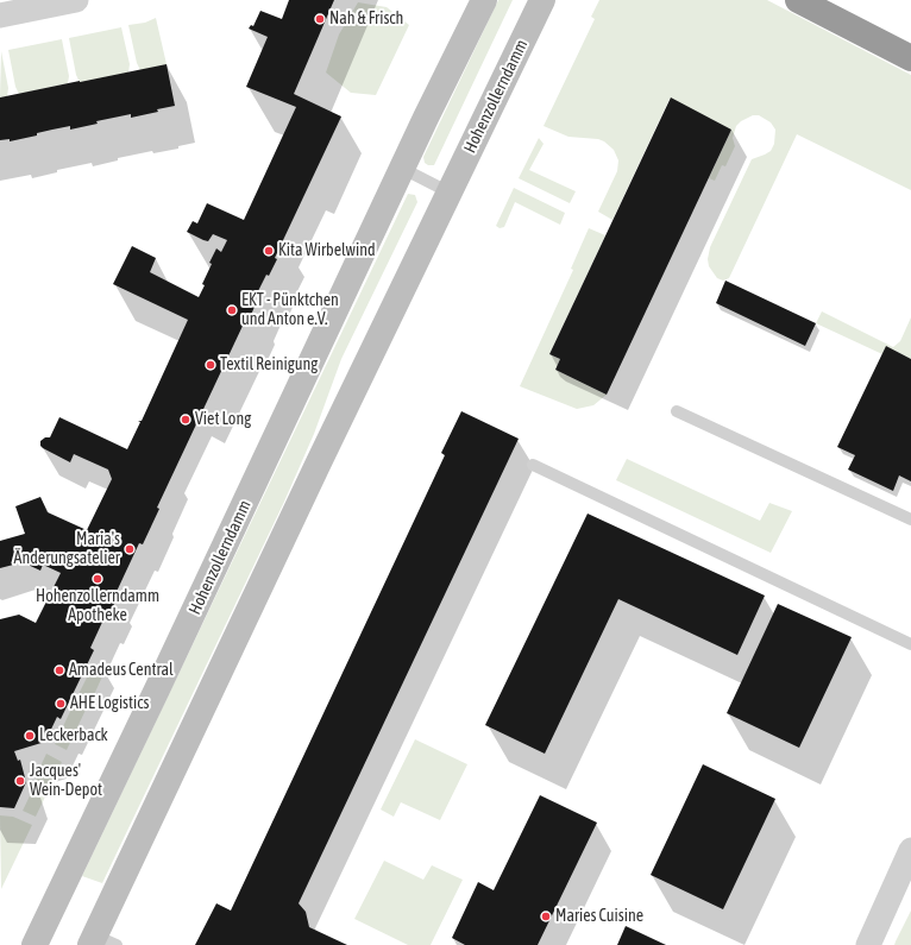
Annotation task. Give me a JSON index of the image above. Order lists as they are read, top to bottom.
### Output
{
  "streets": {
    "main road": ["Hohenzollerndamm"]
  },
  "places": [
    "Nah & Frisch",
    "Kita Wirbelwind",
    "EKT - Pünktchen und Anton e.V.",
    "Textil Reinigung",
    "Viet Long",
    "Maria's Änderungsatelier",
    "Hohenzollerndamm Apotheke",
    "Amadeus Central",
    "AHE Logistics",
    "Leckerback",
    "Jacques' Wein-Depot",
    "Maries Cuisine"
  ]
}
